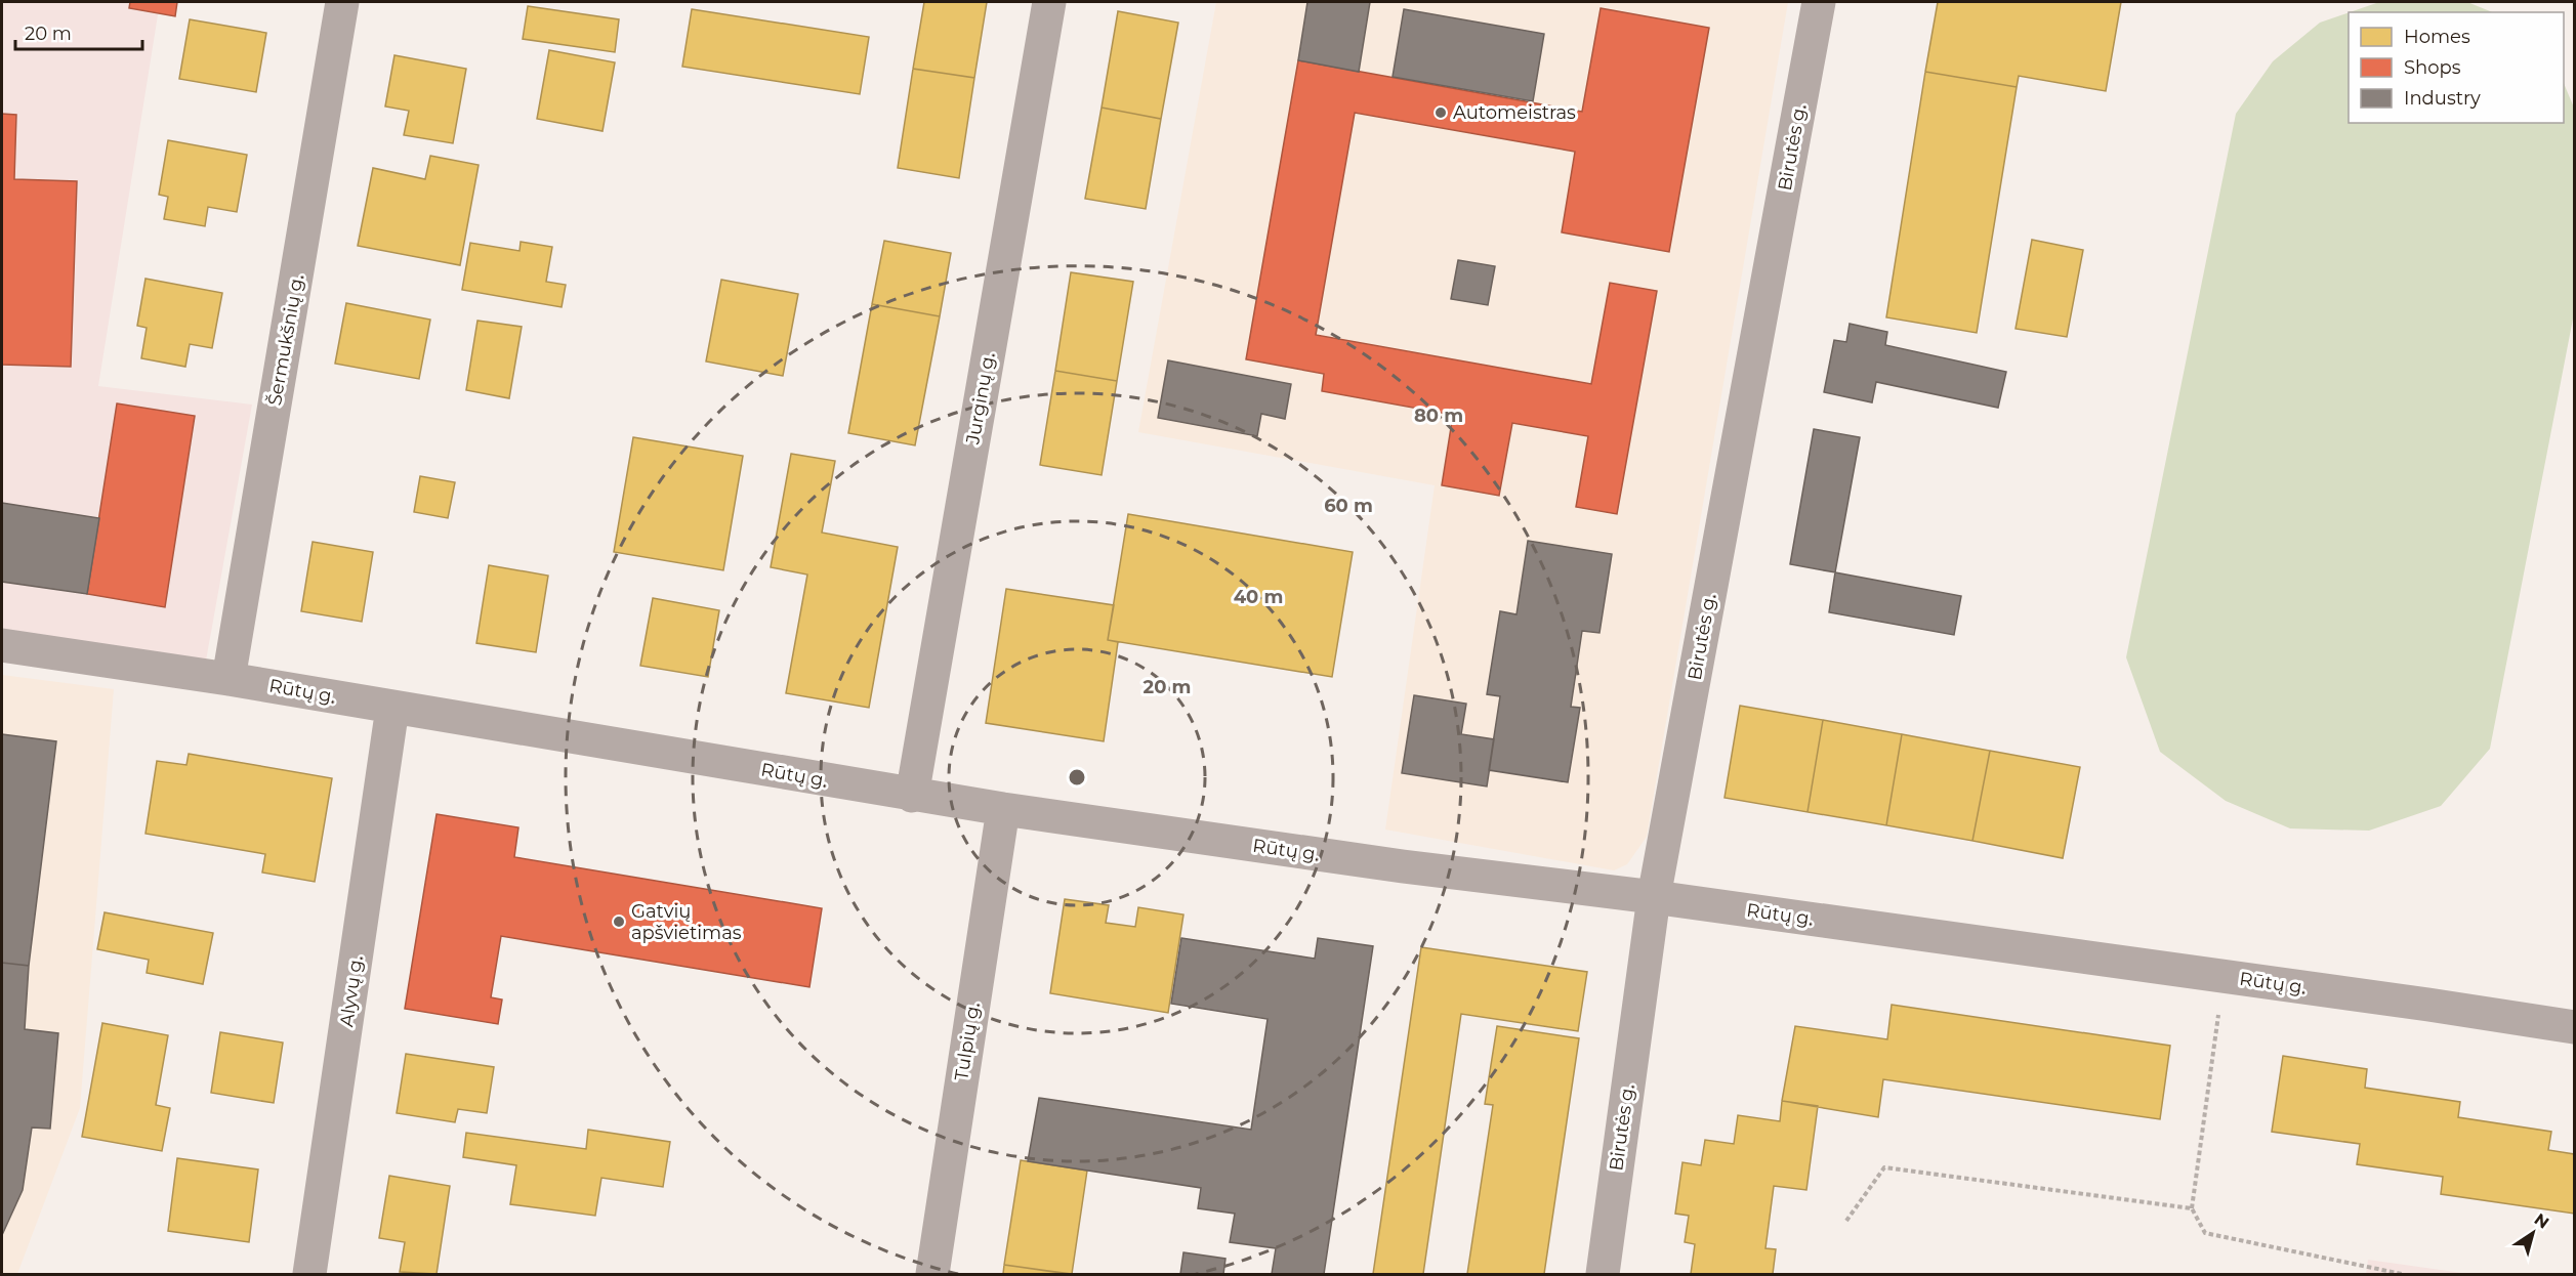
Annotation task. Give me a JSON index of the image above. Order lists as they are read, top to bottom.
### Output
{
  "streets": {
    "street": [
      "Birutės g.",
      "Šermukšnių g.",
      "Jurginų g.",
      "Rūtų g.",
      "Alyvų g.",
      "Tulpių g."
    ]
  },
  "crossings": [
    ["Birutės g.", "Rūtų g."],
    ["Šermukšnių g.", "Rūtų g."],
    ["Jurginų g.", "Rūtų g."],
    ["Rūtų g.", "Alyvų g."],
    ["Rūtų g.", "Tulpių g."]
  ],
  "places": ["Automeistras", "Gatvių apšvietimas"],
  "legend": ["Homes", "Shops", "Industry"],
  "scale_bar": "20 m",
  "north": "top right",
  "rings": [
    "80 m",
    "60 m",
    "40 m",
    "20 m"
  ]
}
